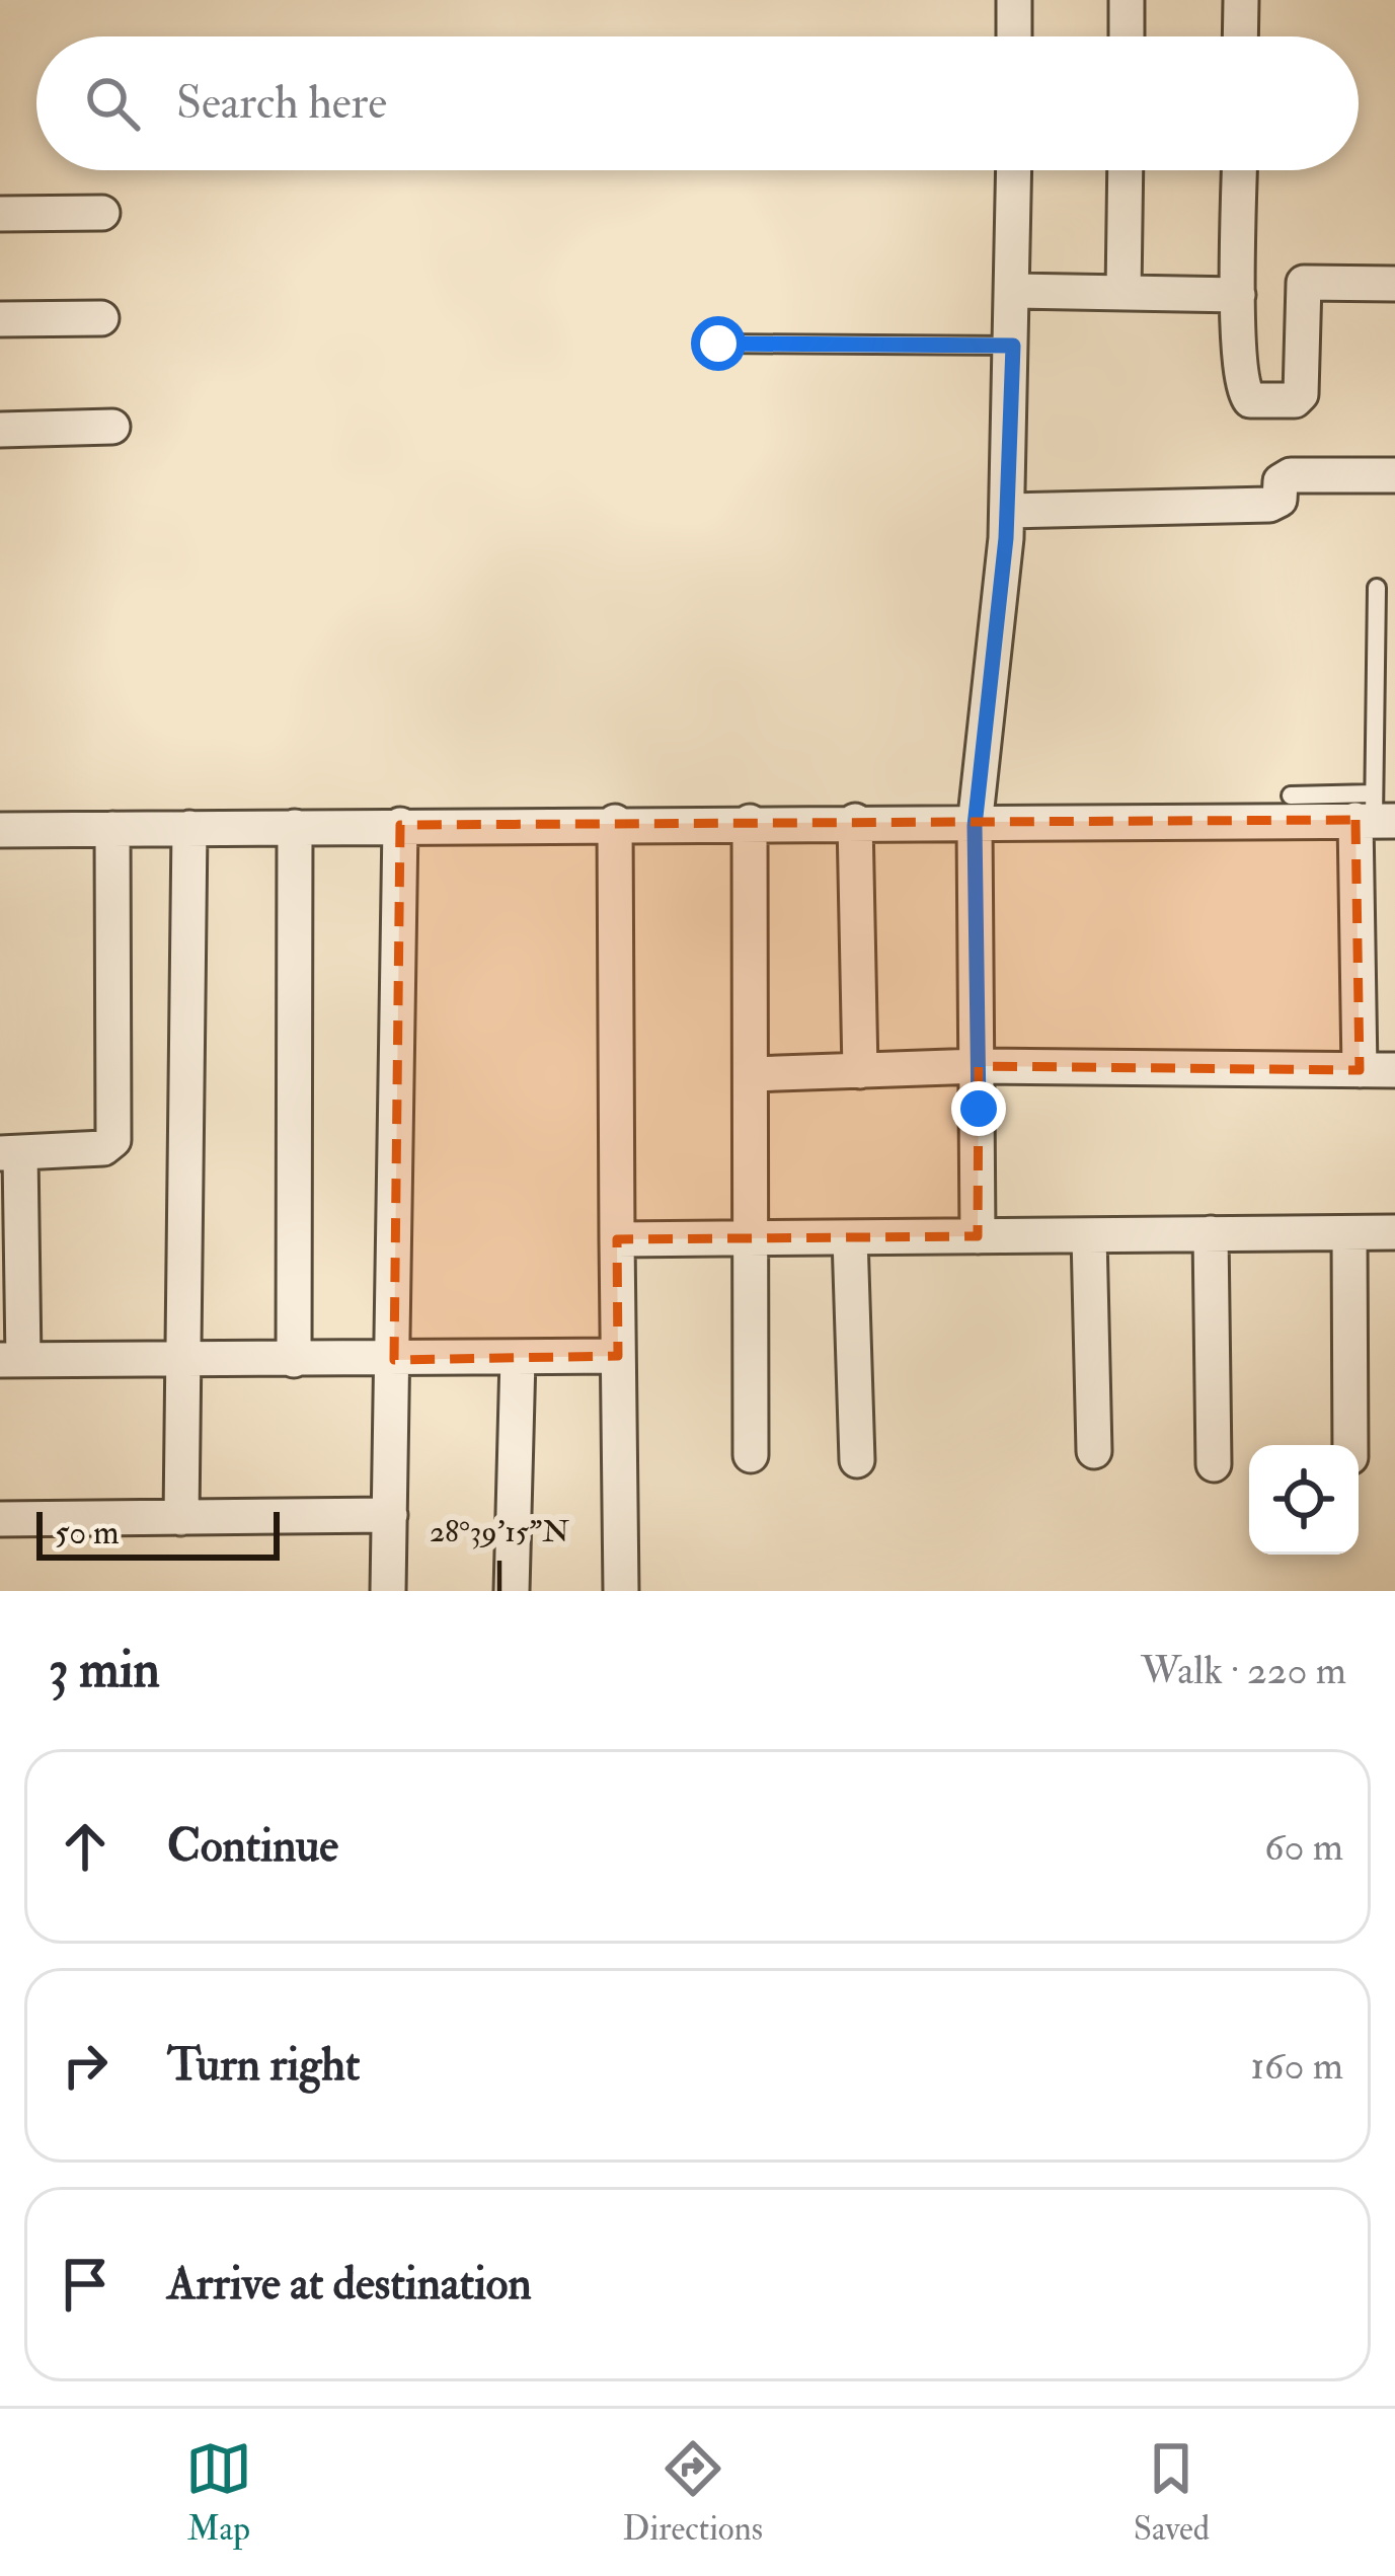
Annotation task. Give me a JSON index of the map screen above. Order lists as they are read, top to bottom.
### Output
{
  "scale_bar": "50 m",
  "page": {
    "search": "Search here",
    "scale": "50 m",
    "heading": ["3 min", "Walk · 220 m"],
    "list": [
      ["Continue", "60 m"],
      ["Turn right", "160 m"],
      "Arrive at destination"
    ],
    "nav": ["Map", "Directions", "Saved"]
  },
  "coordinates": ["28°39'15\"N"]
}
